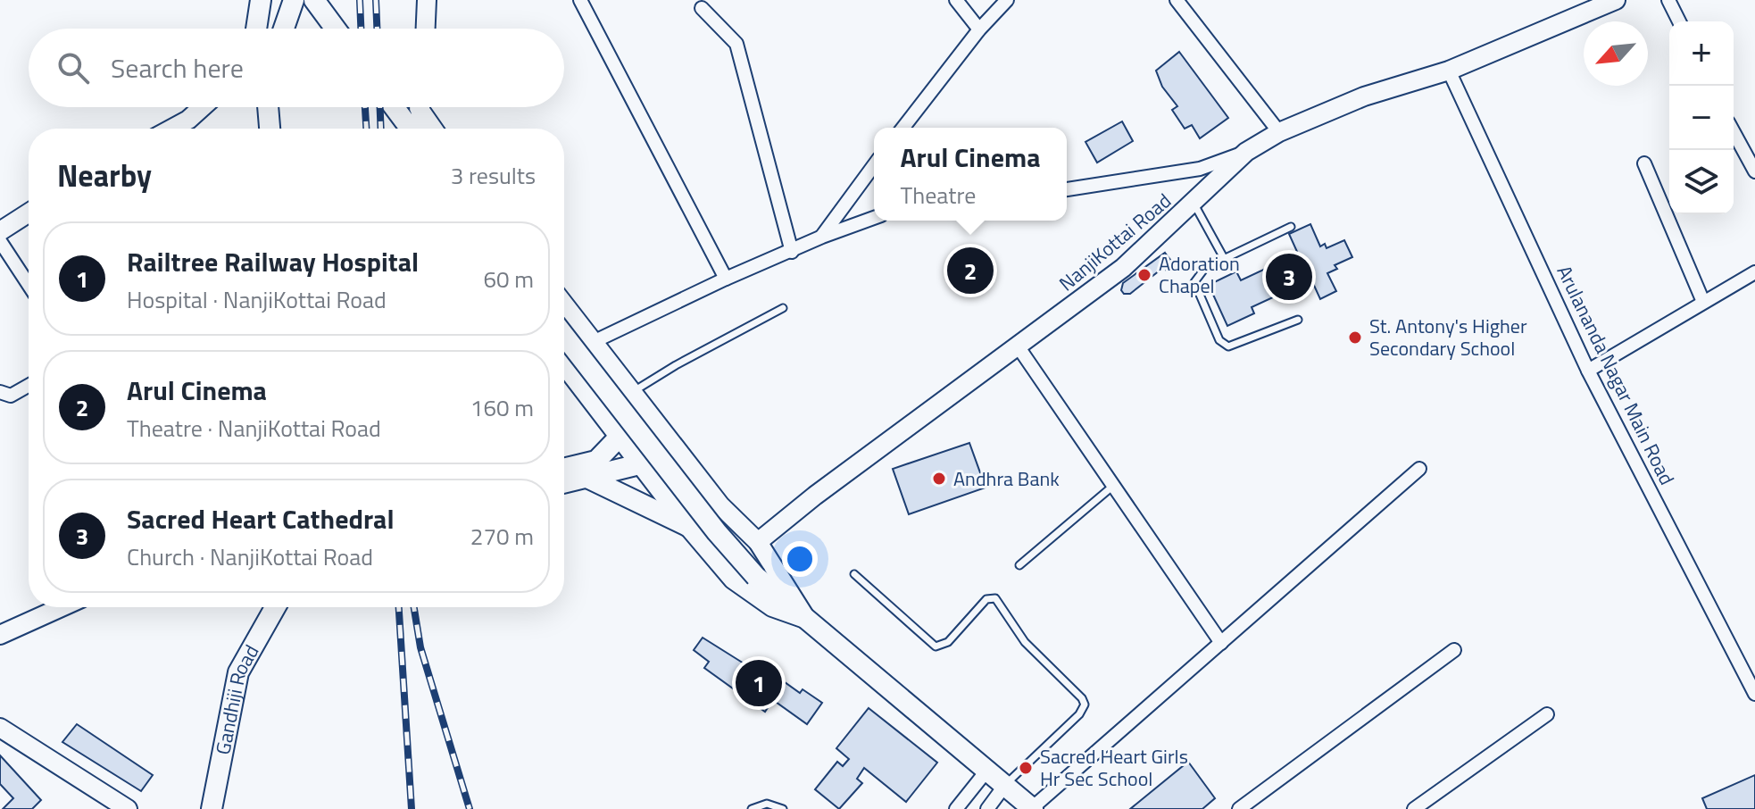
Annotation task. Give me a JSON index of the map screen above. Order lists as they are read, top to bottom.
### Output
{
  "streets": {
    "main road": ["NanjiKottai Road", "Gandhiji Road"],
    "street": ["Arulananda Nagar Main Road"]
  },
  "crossings": [
    ["NanjiKottai Road", "Arulananda Nagar Main Road"]
  ],
  "places": [
    "Adoration Chapel",
    "St. Antony's Higher Secondary School",
    "Andhra Bank",
    "Sacred Heart Girls Hr Sec School"
  ],
  "north": "bottom left",
  "page": {
    "map_buttons": ["+", "−"],
    "search": "Search here",
    "popup": ["Arul Cinema", "Theatre"],
    "heading": ["Nearby", "3 results"],
    "list": [
      {
        "mark": "1",
        "name": "Railtree Railway Hospital",
        "note": "Hospital · NanjiKottai Road",
        "value": "60 m"
      },
      {
        "mark": "2",
        "name": "Arul Cinema",
        "note": "Theatre · NanjiKottai Road",
        "value": "160 m"
      },
      {
        "mark": "3",
        "name": "Sacred Heart Cathedral",
        "note": "Church · NanjiKottai Road",
        "value": "270 m"
      }
    ],
    "pins": ["2", "3", "1"]
  }
}
